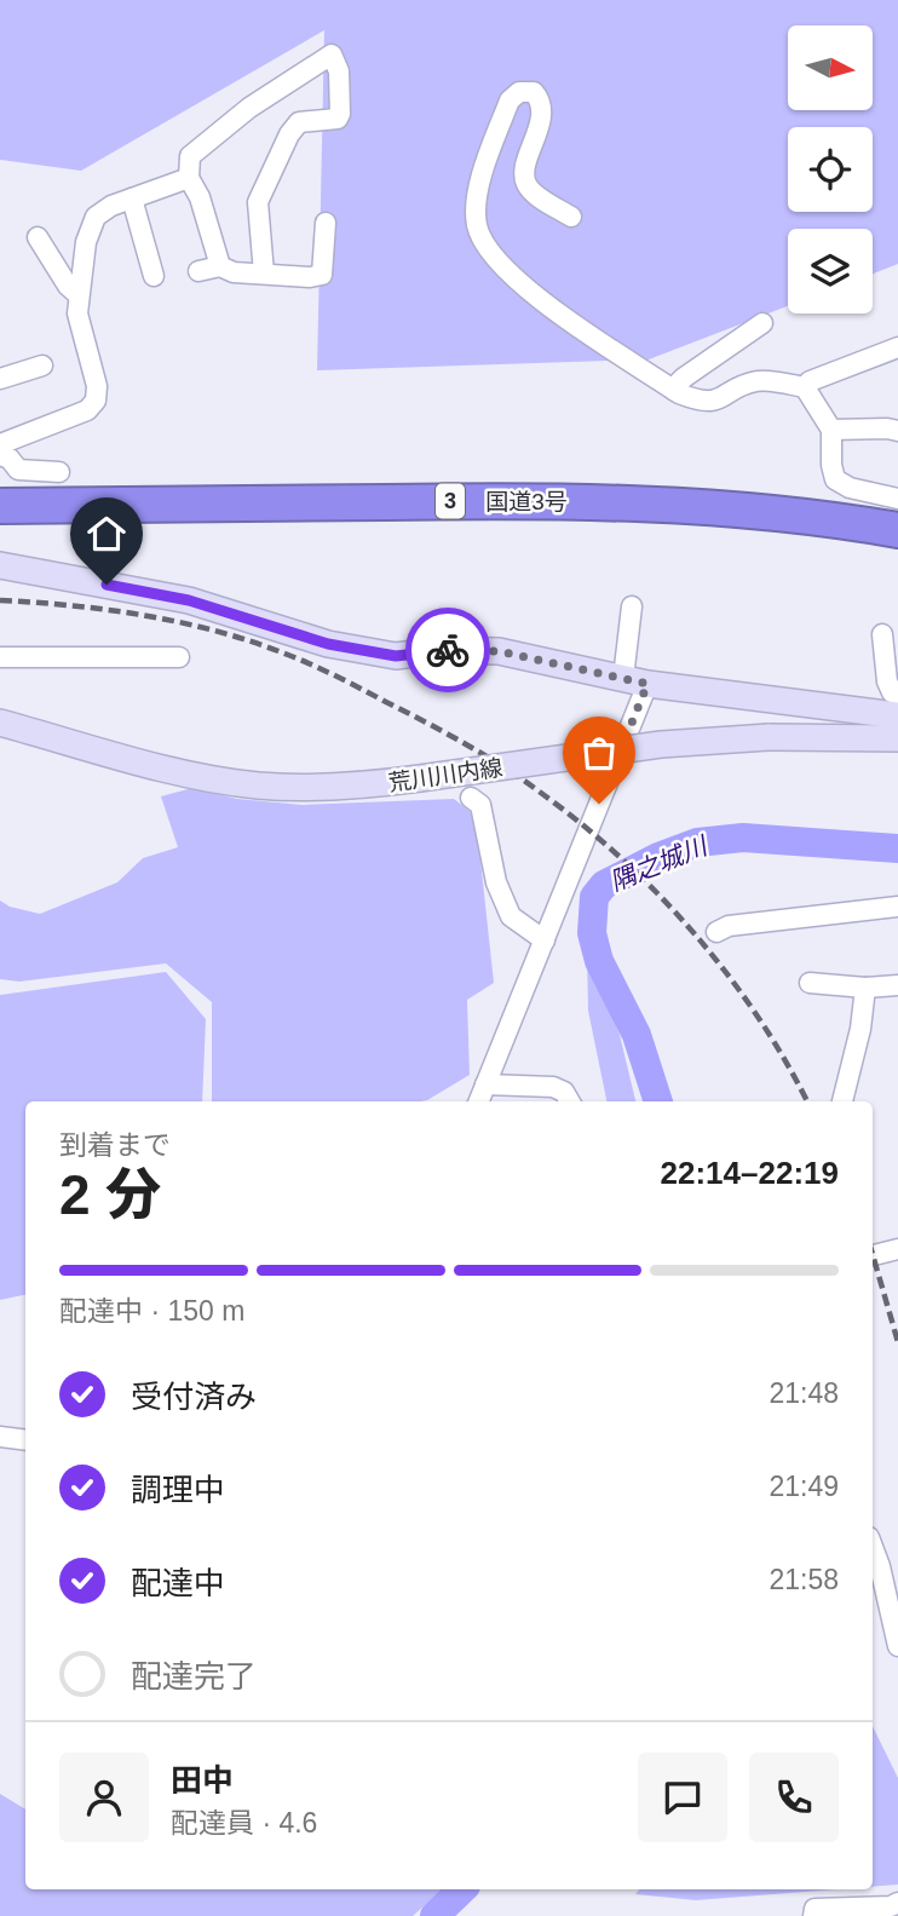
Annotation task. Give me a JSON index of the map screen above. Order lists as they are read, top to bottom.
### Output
{
  "streets": {
    "highway": ["3", "国道3号"],
    "main road": ["荒川川内線"]
  },
  "water": ["隅之城川"],
  "north": "right",
  "page": {
    "heading": ["2 分", "到着まで", "22:14–22:19"],
    "panel": ["田中", "配達員 · 4.6"],
    "bar": "配達中 · 150 m",
    "list": [
      ["受付済み", "21:48"],
      ["調理中", "21:49"],
      ["配達中", "21:58"],
      "配達完了"
    ]
  }
}
